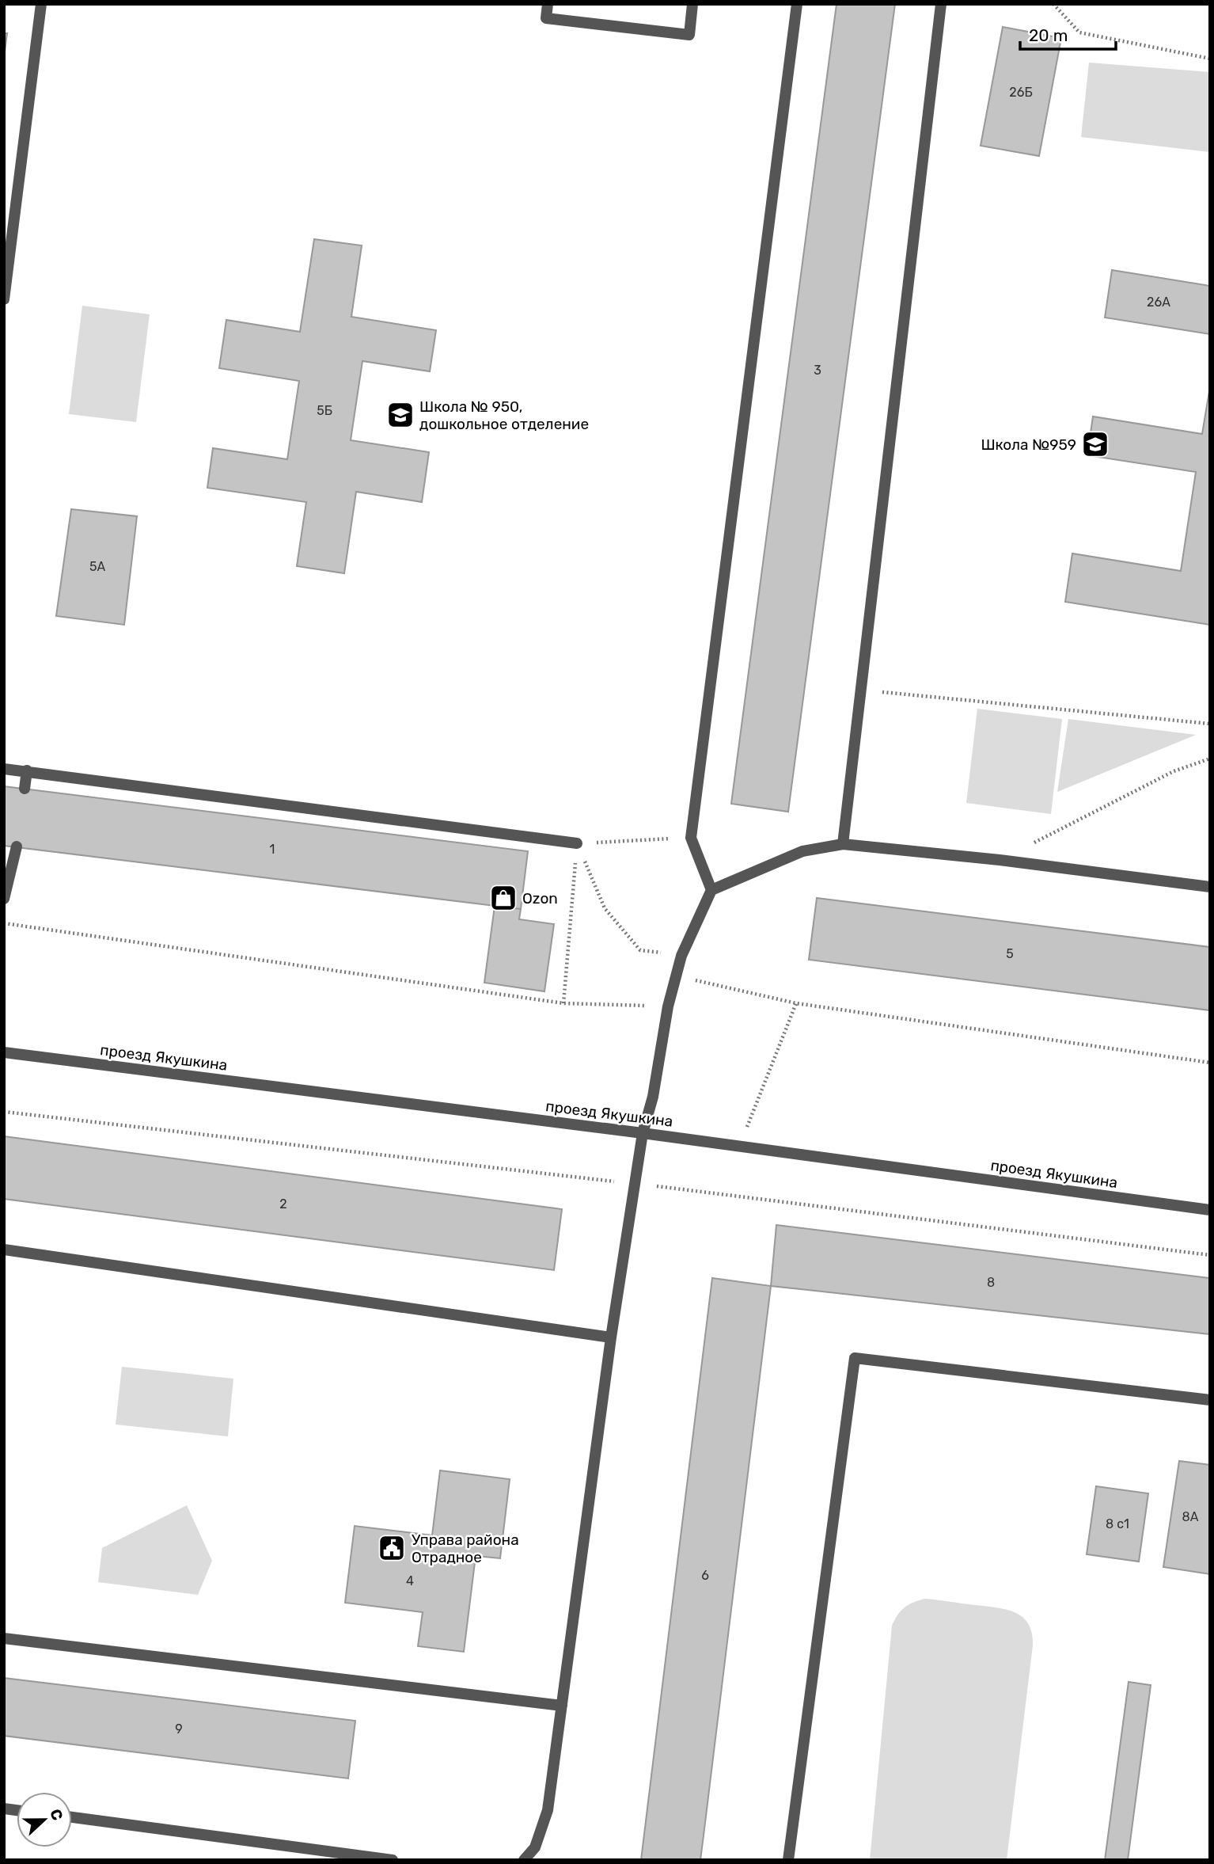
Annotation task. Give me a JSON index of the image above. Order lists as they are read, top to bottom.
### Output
{
  "streets": {
    "street": ["проезд Якушкина"]
  },
  "places": {
    "school or university": ["Школа № 950, дошкольное отделение", "Школа №959"],
    "shop": ["Ozon"],
    "public building": ["Управа района Отрадное"]
  },
  "house_numbers": [
    "26Б",
    "26А",
    "3",
    "5Б",
    "5А",
    "1",
    "5",
    "2",
    "8",
    "8А",
    "8 с1",
    "6",
    "4",
    "9"
  ],
  "scale_bar": "20 m",
  "north": "right"
}
